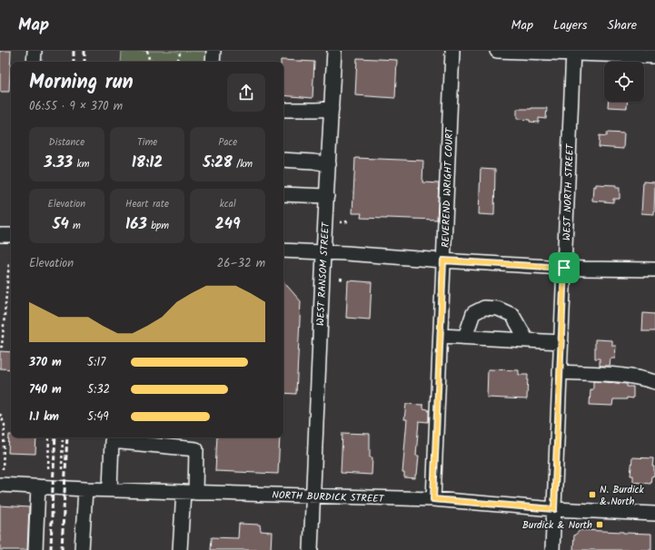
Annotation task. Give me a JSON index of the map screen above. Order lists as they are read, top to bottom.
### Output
{
  "streets": {
    "street": [
      "REVEREND WRIGHT COURT",
      "WEST NORTH STREET",
      "WEST RANSOM STREET",
      "NORTH BURDICK STREET"
    ]
  },
  "crossings": [
    ["REVEREND WRIGHT COURT", "NORTH BURDICK STREET"],
    ["WEST NORTH STREET", "NORTH BURDICK STREET"],
    ["WEST RANSOM STREET", "NORTH BURDICK STREET"]
  ],
  "places": {
    "transit": ["N. Burdick & North", "Burdick & North"]
  },
  "page": {
    "header": "Map",
    "nav": ["Map", "Layers", "Share"],
    "heading": ["Morning run", "06:55 · 9 × 370 m"],
    "stats": [
      ["Distance", "3.33 km"],
      ["Time", "18:12"],
      ["Pace", "5:28 /km"],
      ["Elevation", "54 m"],
      ["Heart rate", "163 bpm"],
      ["kcal", "249"]
    ],
    "chart": ["Elevation", "26–32 m"],
    "list": [
      {
        "name": "370 m",
        "note": "5:17"
      },
      {
        "name": "740 m",
        "note": "5:32"
      },
      {
        "name": "1.1 km",
        "note": "5:49"
      }
    ]
  }
}
